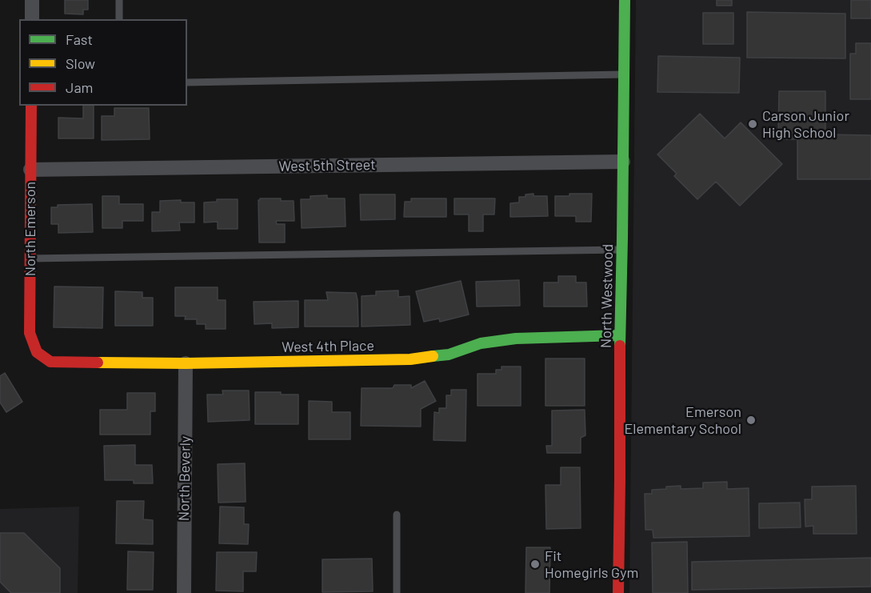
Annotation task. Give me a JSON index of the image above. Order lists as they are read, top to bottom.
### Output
{
  "streets": {
    "street": [
      "West 5th Street",
      "North Emerson",
      "North Westwood",
      "West 4th Place",
      "North Beverly"
    ]
  },
  "crossings": [
    ["West 5th Street", "North Emerson"],
    ["West 5th Street", "North Westwood"],
    ["North Emerson", "West 4th Place"],
    ["North Westwood", "West 4th Place"],
    ["West 4th Place", "North Beverly"]
  ],
  "places": ["Carson Junior High School", "Emerson Elementary School", "Fit Homegirls Gym"],
  "legend": ["Fast", "Slow", "Jam"]
}
